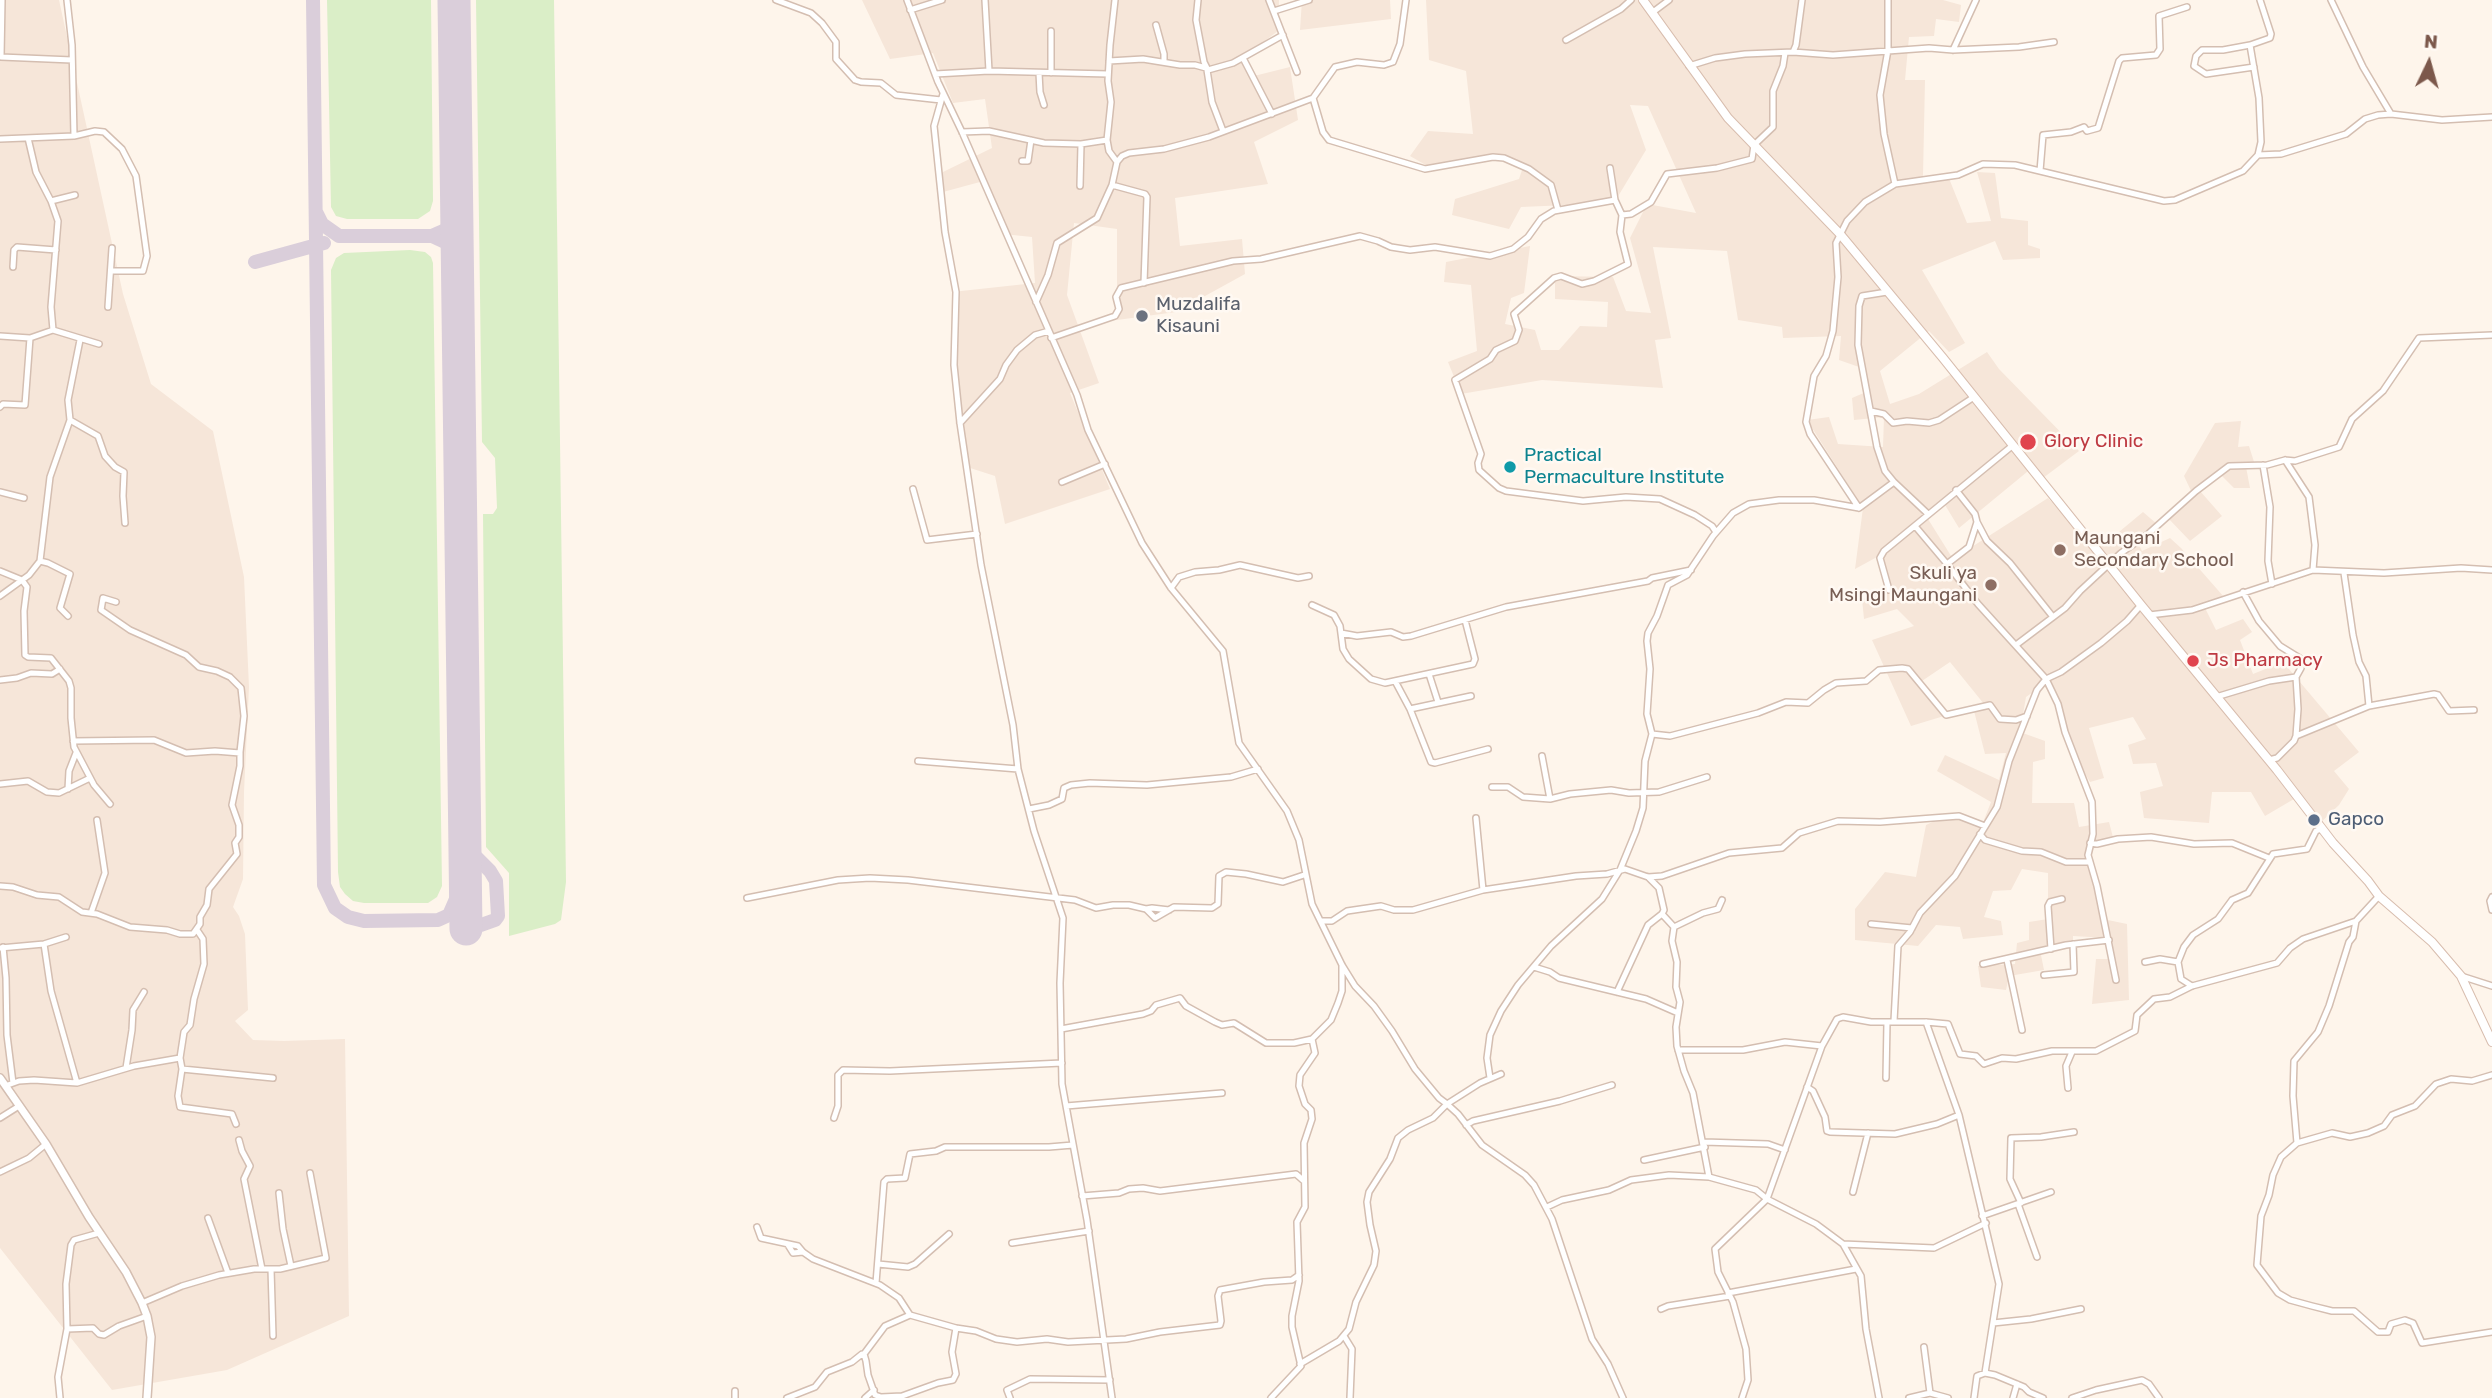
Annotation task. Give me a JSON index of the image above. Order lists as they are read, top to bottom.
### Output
{
  "places": [
    "Muzdalifa Kisauni",
    "Glory Clinic",
    "Practical Permaculture Institute",
    "Maungani Secondary School",
    "Skuli ya Msingi Maungani",
    "Js Pharmacy",
    "Gapco"
  ],
  "north": "top"
}
